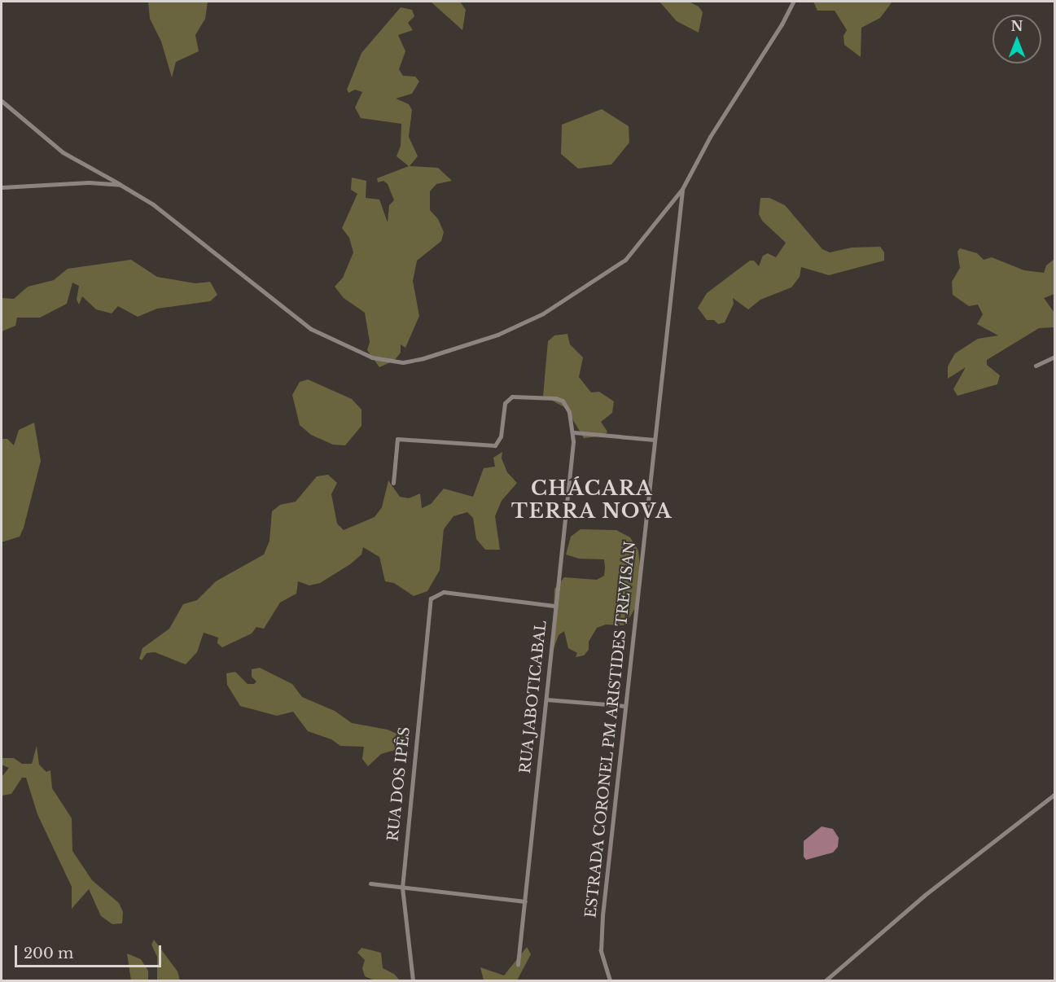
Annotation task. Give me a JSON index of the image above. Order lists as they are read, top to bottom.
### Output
{
  "streets": {
    "street": ["RUA JABOTICABAL", "ESTRADA CORONEL PM ARISTIDES TREVISAN", "RUA DOS IPÊS"]
  },
  "crossings": [
    ["RUA JABOTICABAL", "RUA DOS IPÊS"]
  ],
  "districts": ["CHÁCARA TERRA NOVA"],
  "scale_bar": "200 m",
  "north": "top"
}
